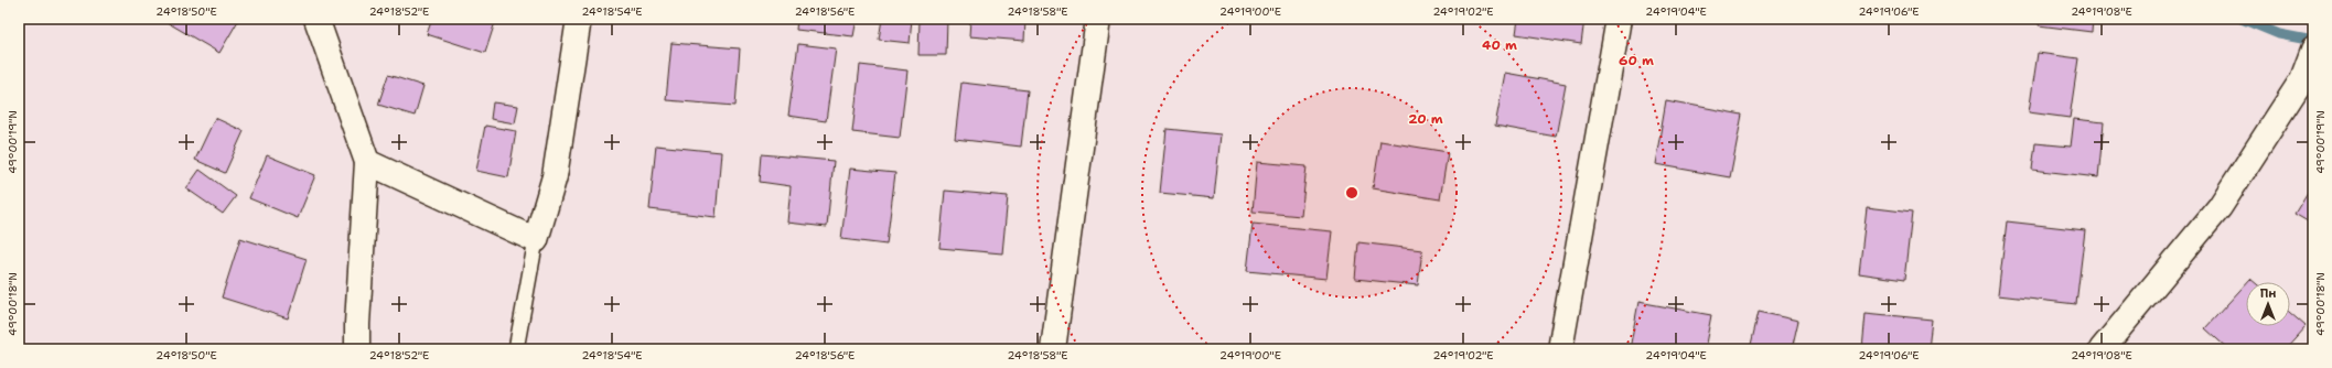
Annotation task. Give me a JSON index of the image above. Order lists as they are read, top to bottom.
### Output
{
  "north": "top",
  "coordinates": [
    "24°18'50\"E",
    "24°18'52\"E",
    "24°18'54\"E",
    "24°18'56\"E",
    "24°18'58\"E",
    "24°19'00\"E",
    "24°19'02\"E",
    "24°19'04\"E",
    "24°19'06\"E",
    "24°19'08\"E",
    "49°00'19\"N",
    "49°00'18\"N"
  ],
  "rings": ["40 m", "60 m", "20 m"]
}
